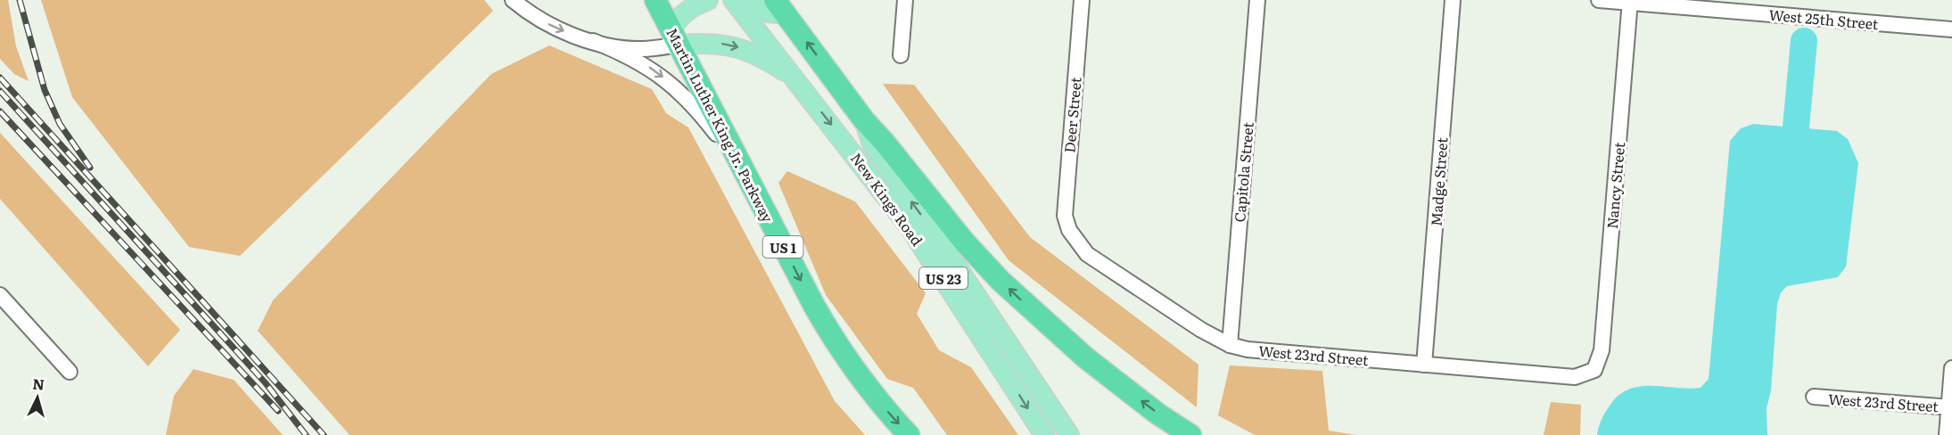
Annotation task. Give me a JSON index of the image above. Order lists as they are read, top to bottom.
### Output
{
  "streets": {
    "highway": ["Martin Luther King Jr. Parkway", "New Kings Road", "US 1"],
    "main road": ["US 23"],
    "street": [
      "West 25th Street",
      "Deer Street",
      "Capitola Street",
      "Madge Street",
      "Nancy Street",
      "West 23rd Street"
    ]
  },
  "crossings": [
    ["West 25th Street", "Nancy Street"],
    ["Deer Street", "West 23rd Street"],
    ["Capitola Street", "West 23rd Street"],
    ["Madge Street", "West 23rd Street"],
    ["Nancy Street", "West 23rd Street"]
  ],
  "north": "top"
}
